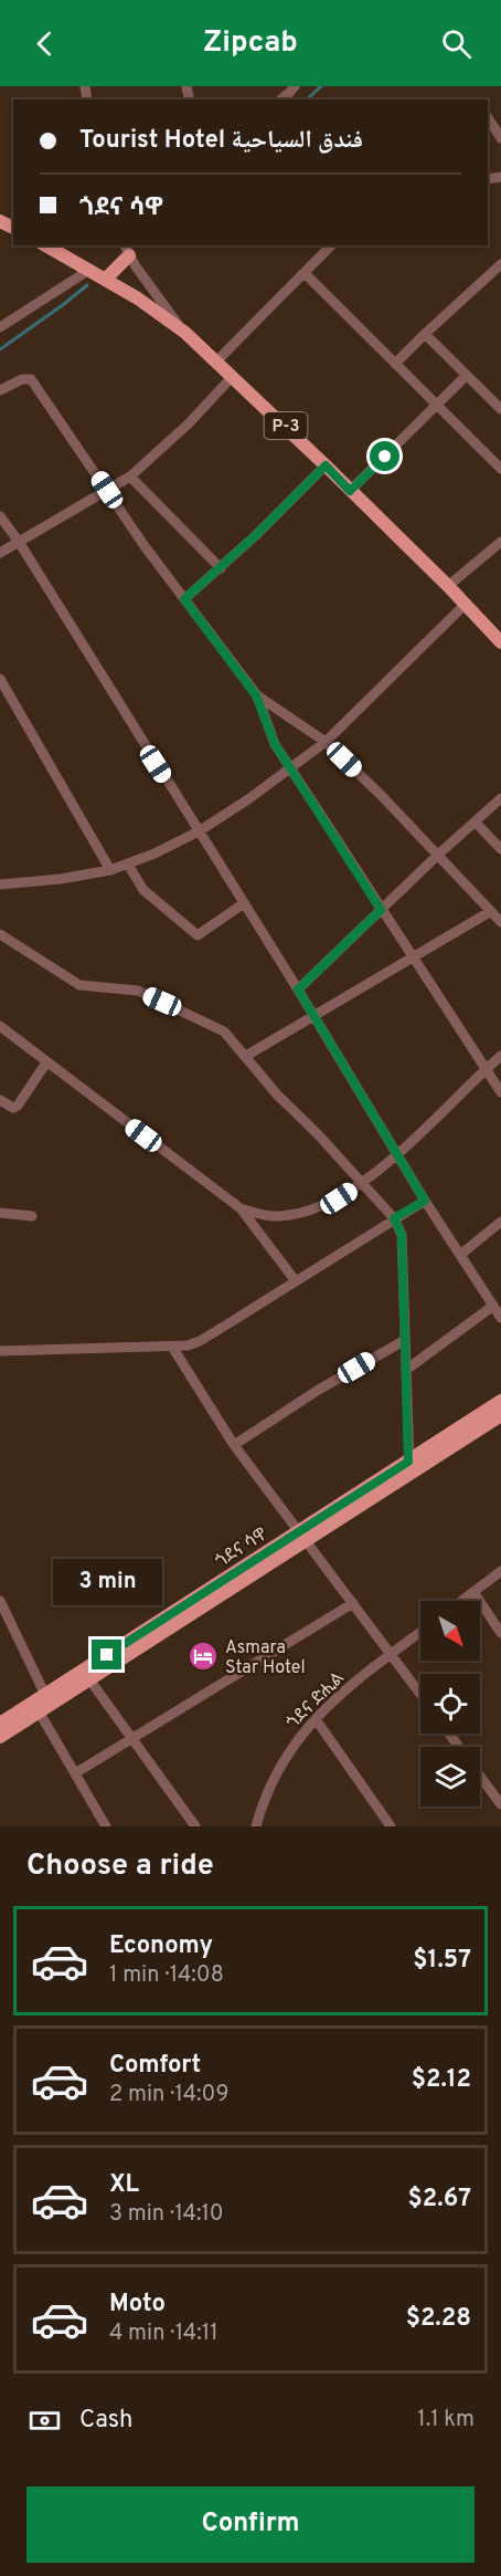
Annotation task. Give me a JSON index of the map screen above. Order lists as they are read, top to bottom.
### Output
{
  "streets": {
    "main road": ["P-3", "ጎደና ሳዋ"],
    "street": ["ጎደና ድሒል"]
  },
  "places": {
    "hotel": ["Asmara Star Hotel"]
  },
  "north": "bottom right",
  "page": {
    "header": "Zipcab",
    "banner": ["Tourist Hotel فندق السياحية", "ጎደና ሳዋ"],
    "bubble": "3 min",
    "heading": "Choose a ride",
    "list": [
      {
        "name": "Economy",
        "note": "1 min · 14:08",
        "value": "$1.57"
      },
      {
        "name": "Comfort",
        "note": "2 min · 14:09",
        "value": "$2.12"
      },
      {
        "name": "XL",
        "note": "3 min · 14:10",
        "value": "$2.67"
      },
      {
        "name": "Moto",
        "note": "4 min · 14:11",
        "value": "$2.28"
      }
    ],
    "pay": ["Cash", "1.1 km"],
    "buttons": "Confirm"
  }
}
